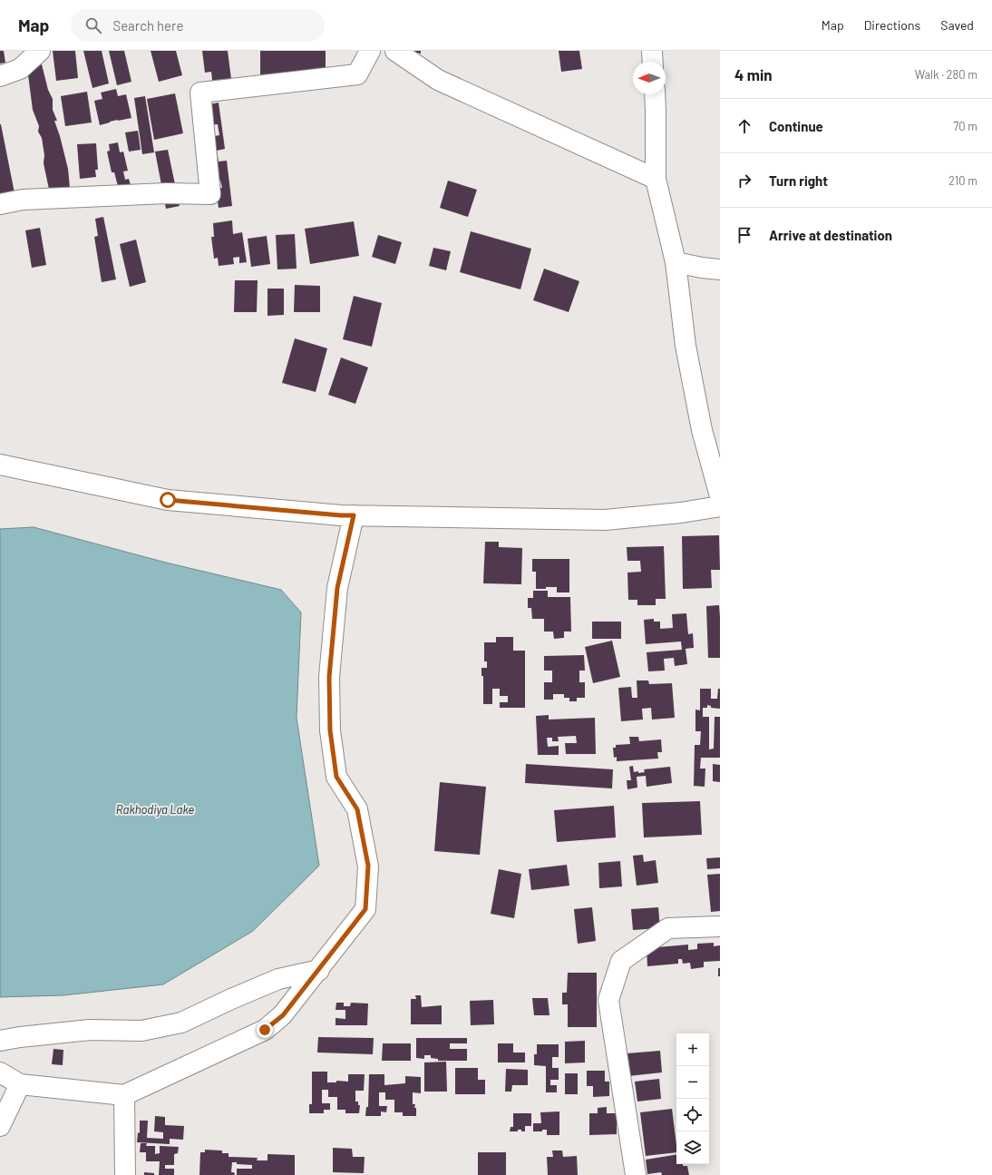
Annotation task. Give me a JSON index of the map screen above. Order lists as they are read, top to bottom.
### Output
{
  "water": ["Rakhodiya Lake"],
  "north": "left",
  "page": {
    "header": "Map",
    "search": "Search here",
    "nav": ["Map", "Directions", "Saved"],
    "heading": ["4 min", "Walk · 280 m"],
    "list": [
      ["Continue", "70 m"],
      ["Turn right", "210 m"],
      "Arrive at destination"
    ],
    "map_buttons": ["+", "−"]
  }
}
